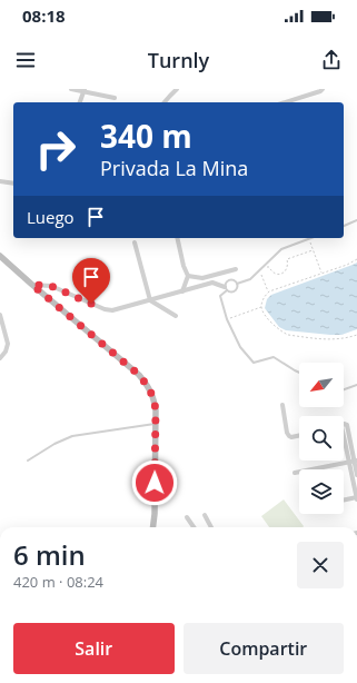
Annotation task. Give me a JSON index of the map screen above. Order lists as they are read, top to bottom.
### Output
{
  "north": "bottom left",
  "page": {
    "status": "08:18",
    "header": "Turnly",
    "turn": ["340 m", "Privada La Mina"],
    "then": "Luego",
    "heading": ["6 min", "420 m · 08:24"],
    "buttons": ["Salir", "Compartir"]
  }
}
